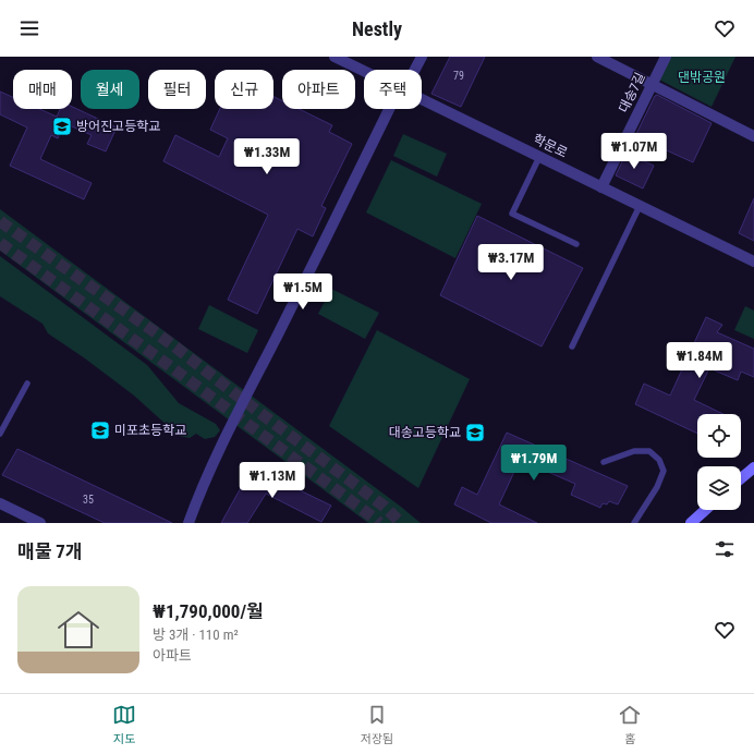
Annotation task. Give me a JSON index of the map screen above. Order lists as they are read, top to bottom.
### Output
{
  "streets": {
    "street": ["대송7길", "학문로"]
  },
  "crossings": [
    ["대송7길", "학문로"]
  ],
  "parks": ["댄밖공원"],
  "places": {
    "school or university": ["방어진고등학교", "미포초등학교", "대송고등학교"]
  },
  "house_numbers": ["79", "35"],
  "page": {
    "header": "Nestly",
    "chip": [
      "매매",
      "월세",
      "필터",
      "신규",
      "아파트",
      "주택"
    ],
    "price": [
      "₩1.07M",
      "₩1.33M",
      "₩3.17M",
      "₩1.5M",
      "₩1.84M",
      "₩1.79M",
      "₩1.13M"
    ],
    "heading": "매물 7개",
    "list": [
      {
        "name": "₩1,790,000/월",
        "note": "방 3개 · 110 m² · 아파트"
      }
    ],
    "tabs": ["지도", "저장됨", "홈"]
  }
}
